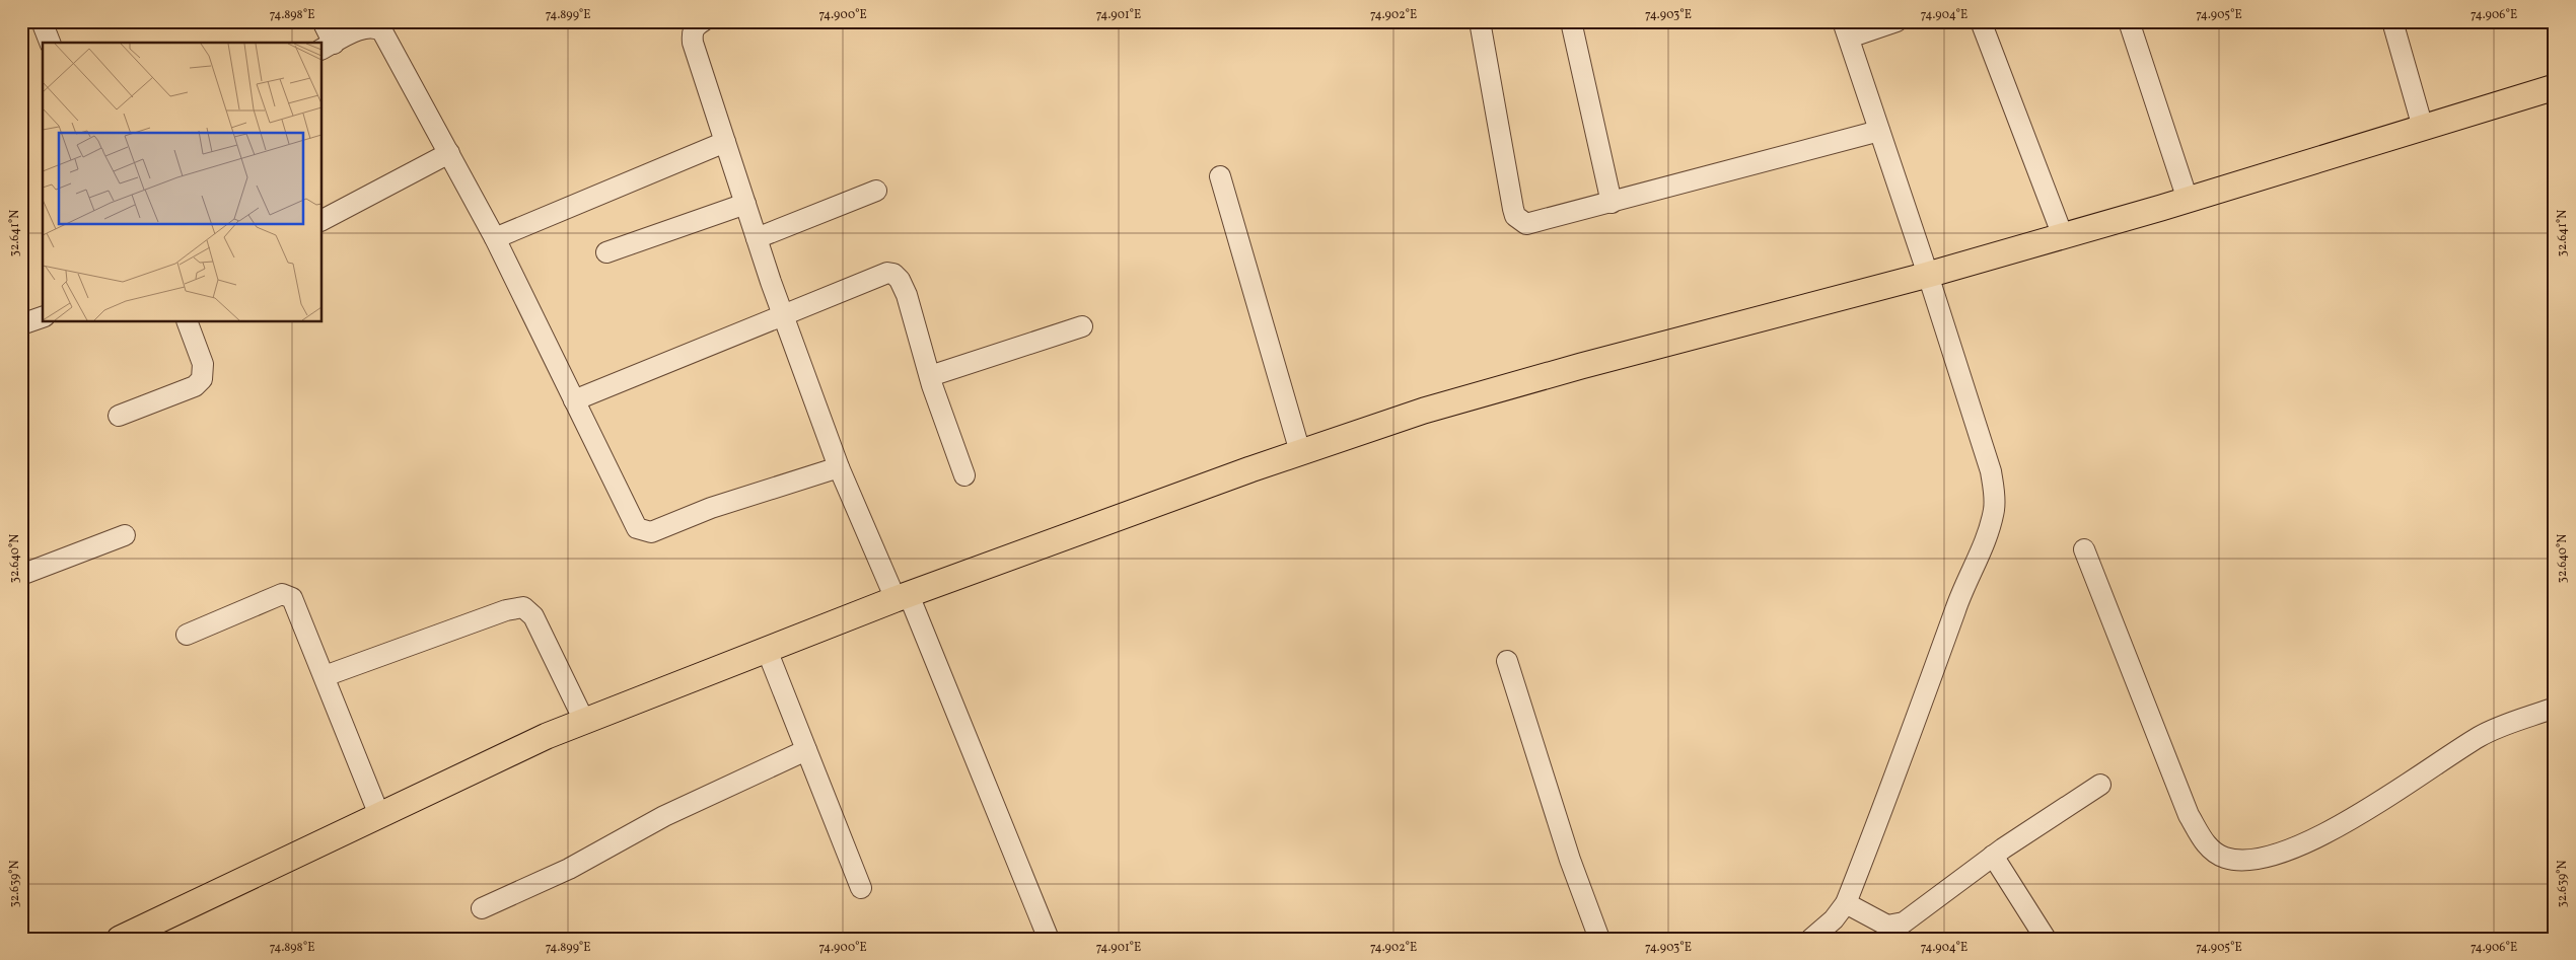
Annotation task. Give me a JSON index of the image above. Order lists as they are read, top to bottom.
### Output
{
  "coordinates": [
    "74.898°E",
    "74.899°E",
    "74.900°E",
    "74.901°E",
    "74.902°E",
    "74.903°E",
    "74.904°E",
    "74.905°E",
    "74.906°E",
    "32.641°N",
    "32.640°N",
    "32.639°N"
  ]
}
